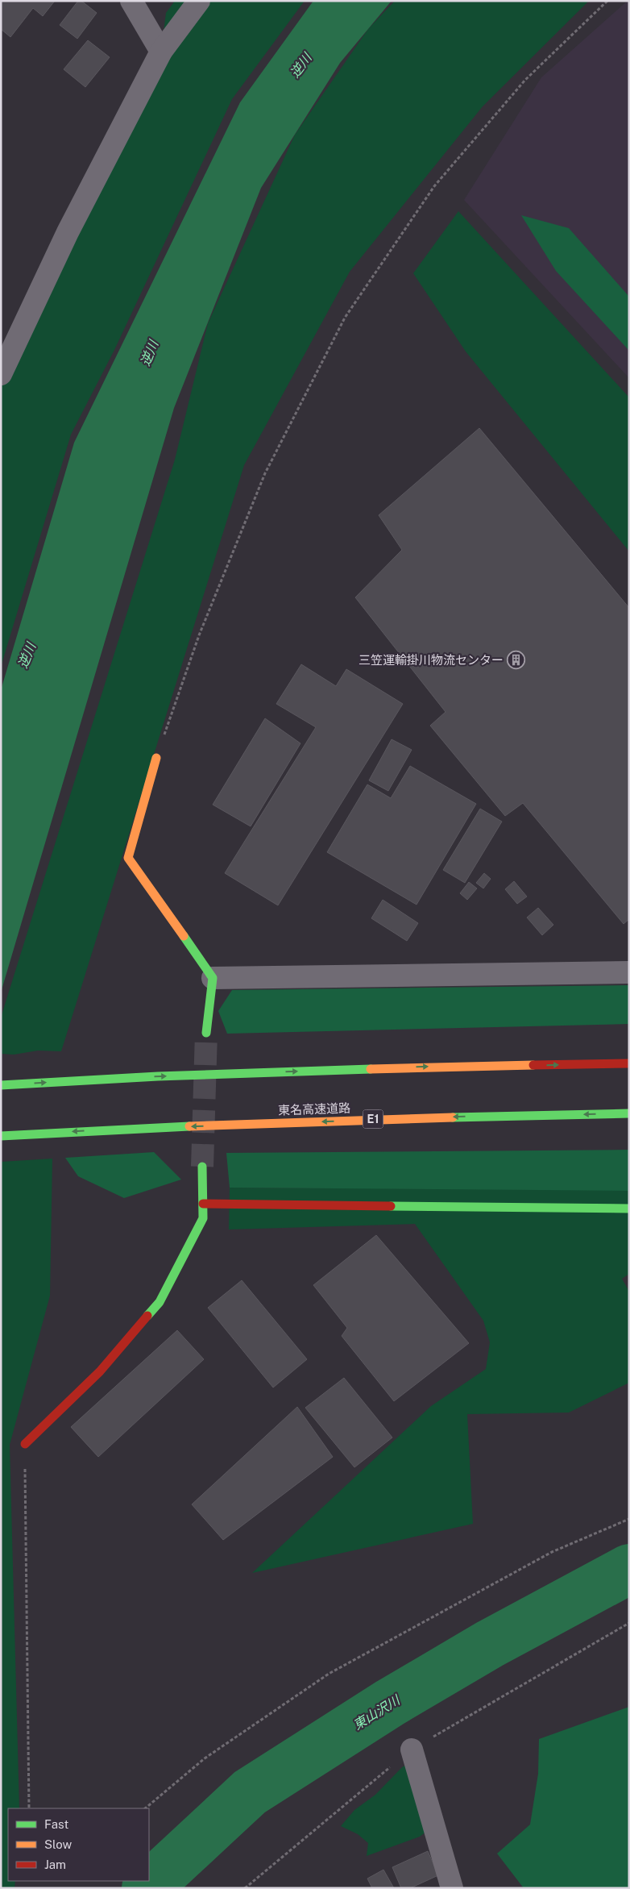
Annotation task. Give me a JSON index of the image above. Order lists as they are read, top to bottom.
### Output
{
  "streets": {
    "main road": ["東名高速道路", "E1"]
  },
  "water": ["逆川", "東山沢川"],
  "places": {
    "building": ["三笠運輸掛川物流センター"]
  },
  "legend": ["Fast", "Slow", "Jam"]
}
